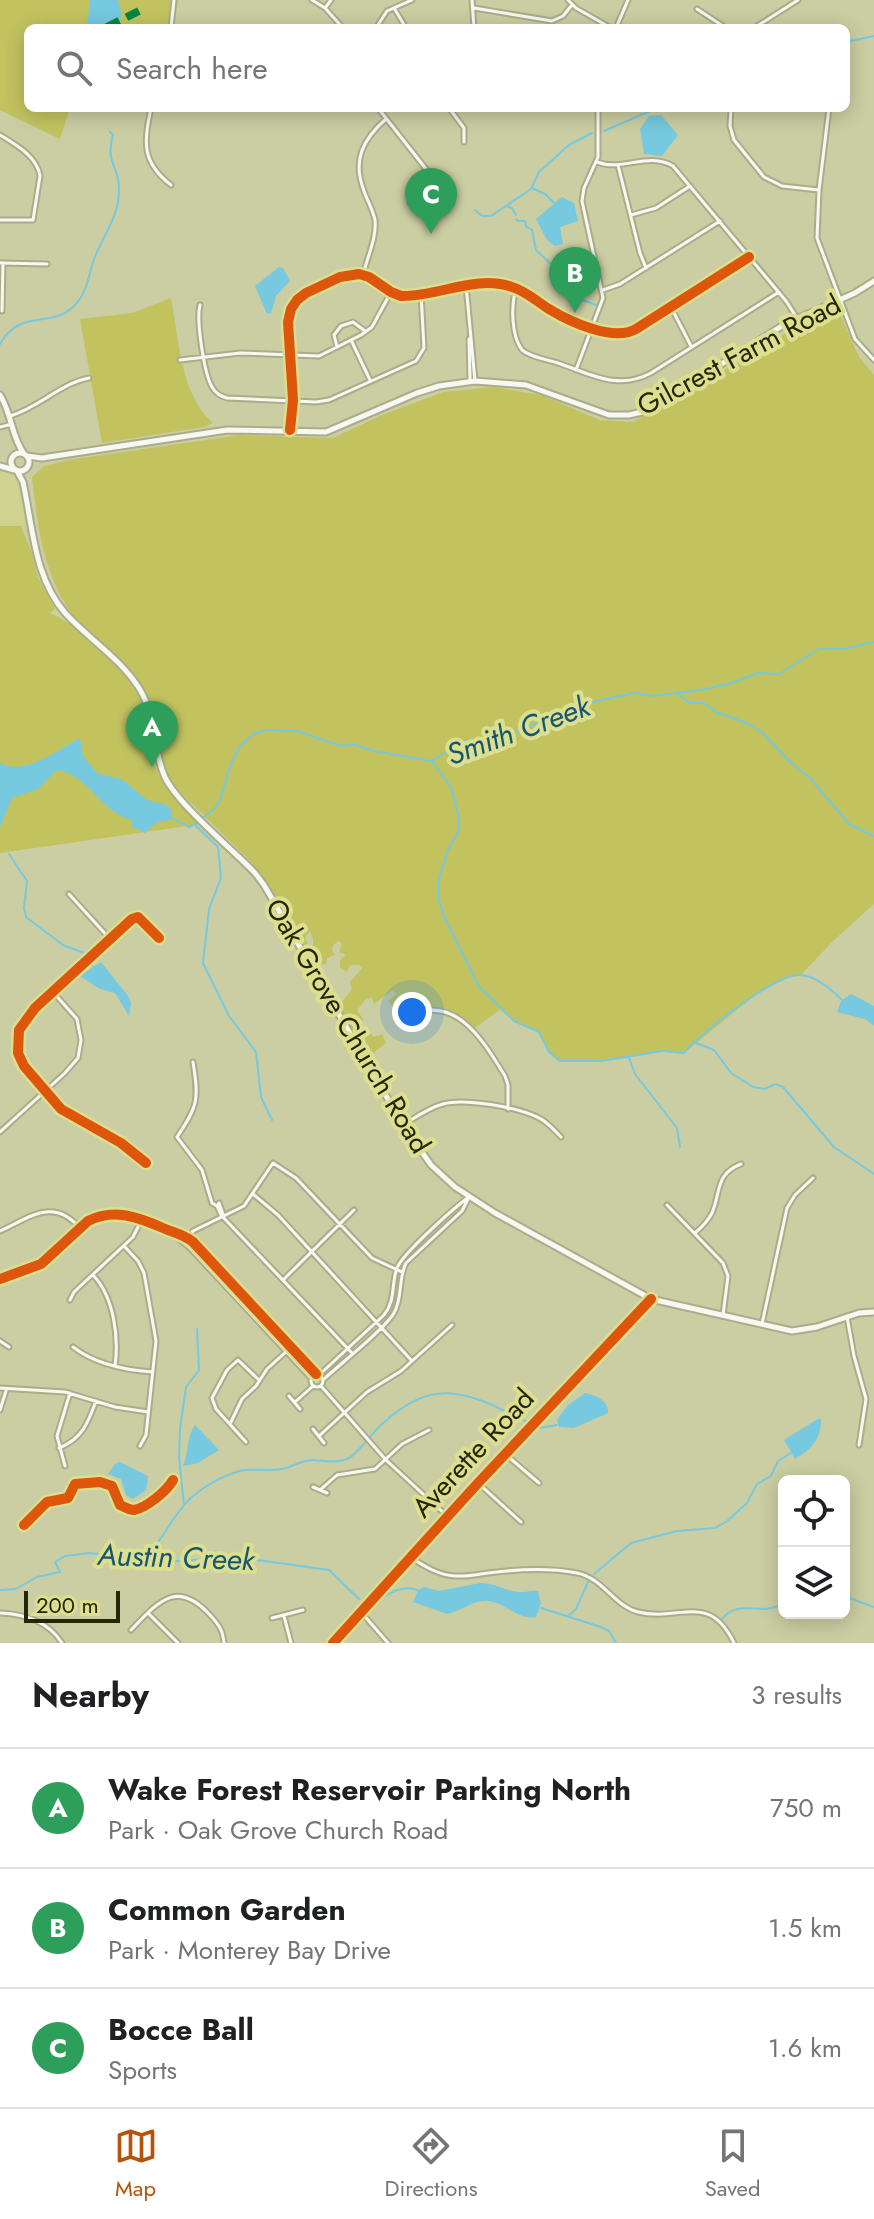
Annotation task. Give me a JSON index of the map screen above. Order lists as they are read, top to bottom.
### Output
{
  "streets": {
    "main road": ["Gilcrest Farm Road", "Oak Grove Church Road"],
    "street": ["Averette Road"]
  },
  "crossings": [
    ["Gilcrest Farm Road", "Oak Grove Church Road"],
    ["Oak Grove Church Road", "Averette Road"]
  ],
  "water": ["Smith Creek", "Austin Creek"],
  "scale_bar": "200 m",
  "page": {
    "search": "Search here",
    "pins": ["C", "B", "A"],
    "scale": "200 m",
    "heading": ["Nearby", "3 results"],
    "list": [
      {
        "mark": "A",
        "name": "Wake Forest Reservoir Parking North",
        "note": "Park · Oak Grove Church Road",
        "value": "750 m"
      },
      {
        "mark": "B",
        "name": "Common Garden",
        "note": "Park · Monterey Bay Drive",
        "value": "1.5 km"
      },
      {
        "mark": "C",
        "name": "Bocce Ball",
        "note": "Sports",
        "value": "1.6 km"
      }
    ],
    "nav": ["Map", "Directions", "Saved"]
  }
}
